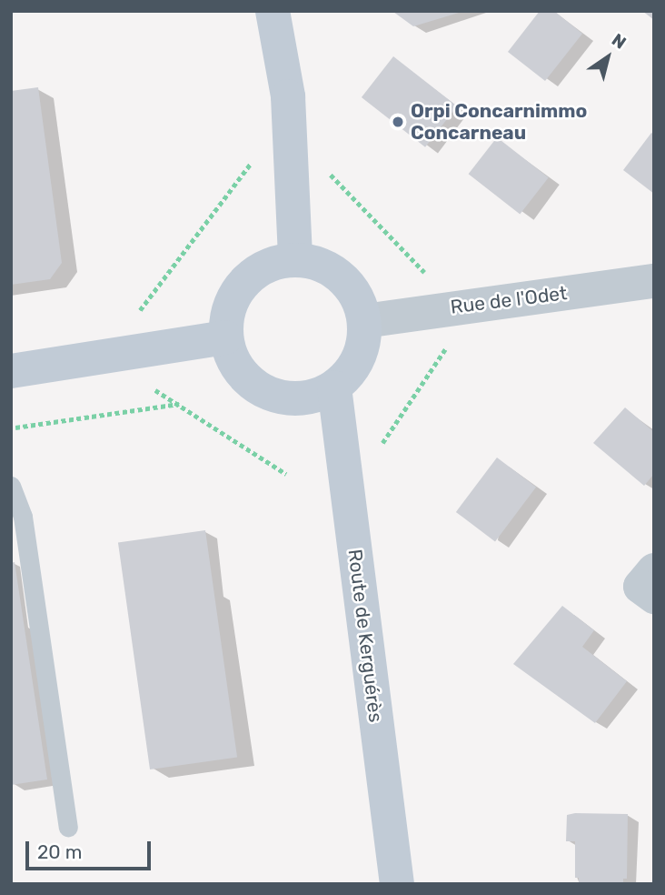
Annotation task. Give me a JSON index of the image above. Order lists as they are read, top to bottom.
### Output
{
  "streets": {
    "main road": ["Route de Kerguérès"],
    "street": ["Rue de l'Odet"]
  },
  "crossings": [
    ["Rue de l'Odet", "Route de Kerguérès"]
  ],
  "places": ["Orpi Concarnimmo Concarneau"],
  "scale_bar": "20 m",
  "north": "top right"
}
